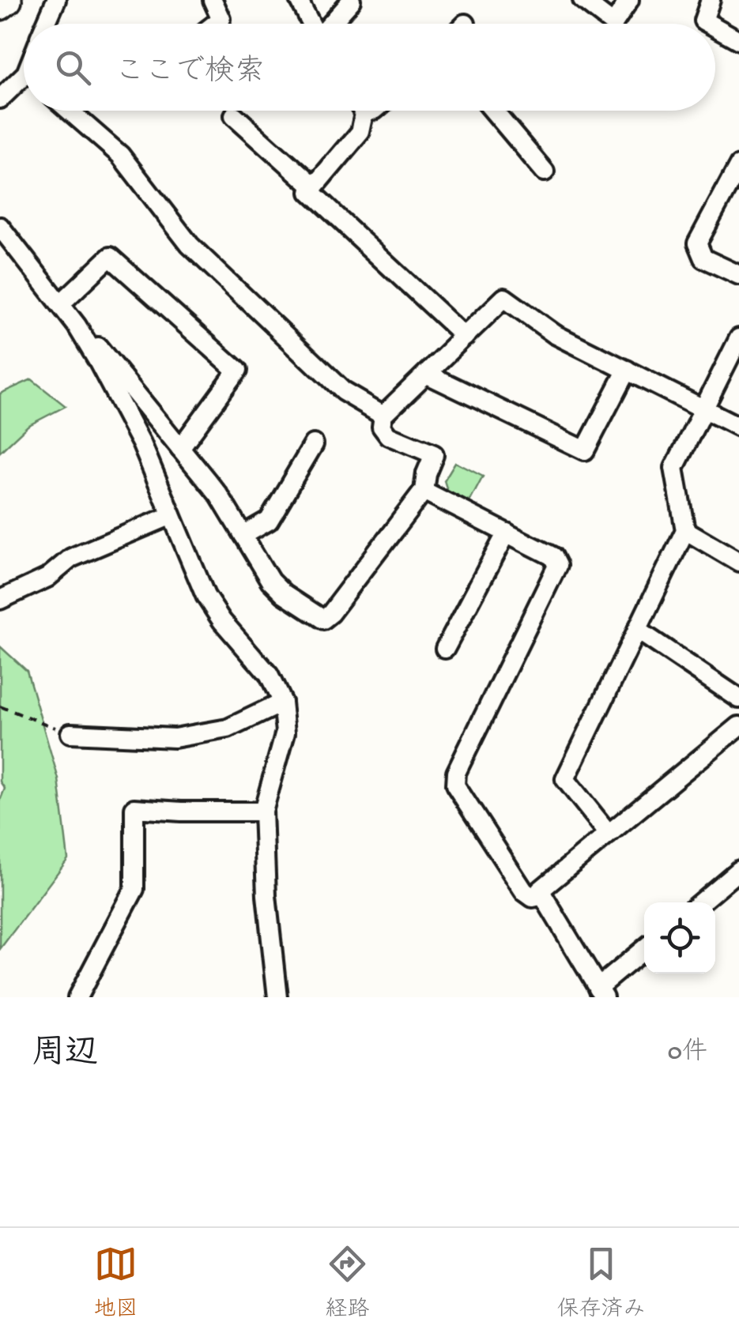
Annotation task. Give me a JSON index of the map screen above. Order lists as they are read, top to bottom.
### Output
{
  "page": {
    "search": "ここで検索",
    "heading": ["周辺", "0件"],
    "nav": ["地図", "経路", "保存済み"]
  }
}
